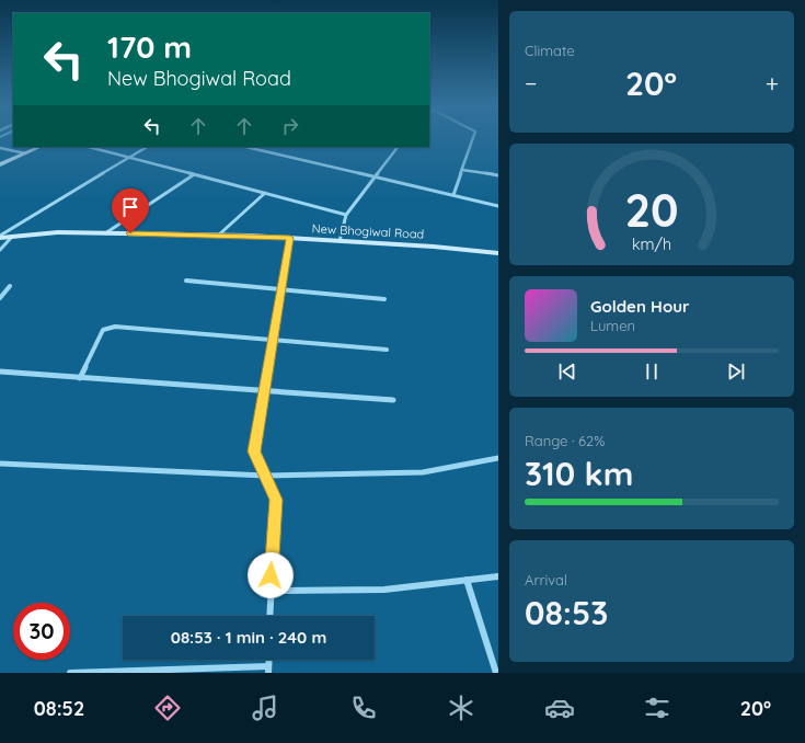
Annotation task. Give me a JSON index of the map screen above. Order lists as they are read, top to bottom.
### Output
{
  "streets": {
    "street": ["New Bhogiwal Road"]
  },
  "page": {
    "tile": [
      "Climate",
      ["Range · 62%", "310 km"],
      ["Arrival", "08:53"]
    ],
    "turn": ["170 m", "New Bhogiwal Road"],
    "heat": ["−", "20°", "+"],
    "song": ["Golden Hour", "Lumen"],
    "limit": "30",
    "trip": "08:53 · 1 min · 240 m",
    "tabs": ["08:52", "20°"],
    "gauge": ["20", "km/h"]
  }
}
